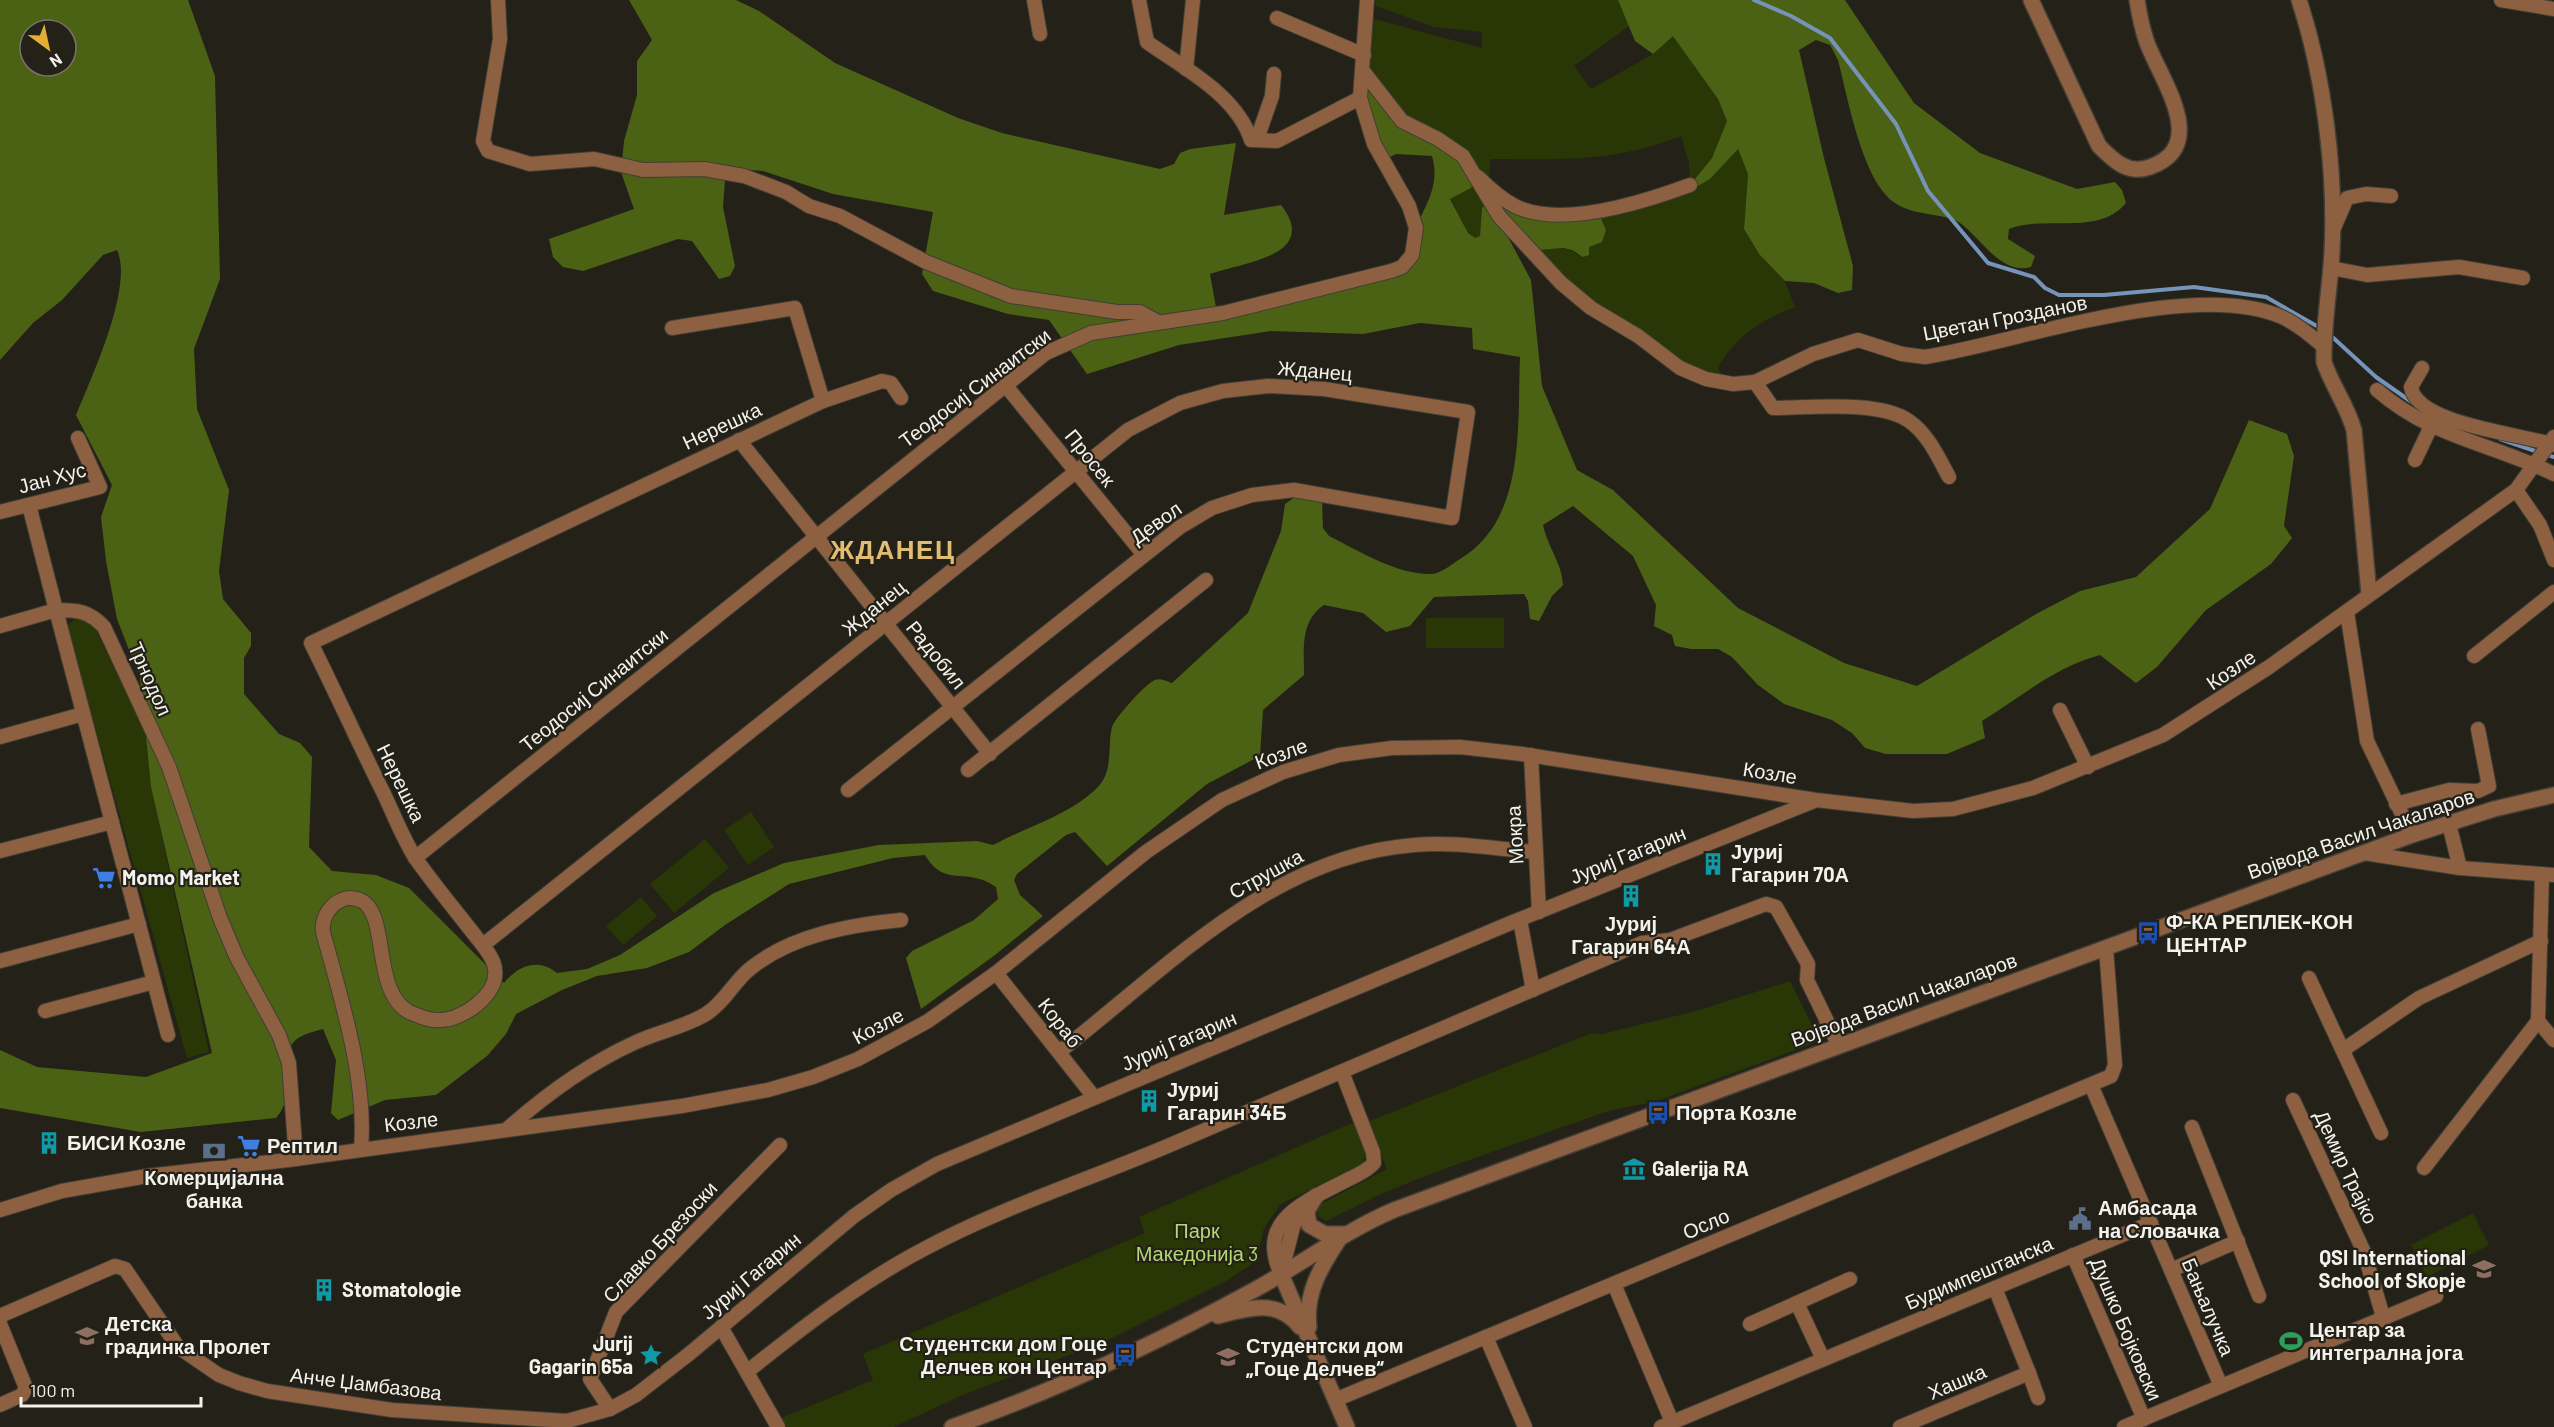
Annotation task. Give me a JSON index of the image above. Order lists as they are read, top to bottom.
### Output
{
  "streets": {
    "street": [
      "Цветан Грозданов",
      "Жданец",
      "Теодосиј Синаитски",
      "Нерешка",
      "Просек",
      "Јан Хус",
      "Девол",
      "Радобил",
      "Козле",
      "Трнодол",
      "Војвода Васил Чакаларов",
      "Мокра",
      "Јуриј Гагарин",
      "Струшка",
      "Кораб",
      "Демир Трајко",
      "Осло",
      "Славко Брезоски",
      "Будимпештанска",
      "Бањалучка",
      "Душко Бојковски",
      "Хашка",
      "Анче Џамбазова"
    ]
  },
  "crossings": [
    ["Жданец", "Нерешка"],
    ["Жданец", "Просек"],
    ["Жданец", "Девол"],
    ["Жданец", "Радобил"],
    ["Теодосиј Синаитски", "Нерешка"],
    ["Теодосиј Синаитски", "Просек"],
    ["Теодосиј Синаитски", "Радобил"],
    ["Нерешка", "Радобил"],
    ["Нерешка", "Козле"],
    ["Просек", "Девол"],
    ["Девол", "Радобил"],
    ["Козле", "Трнодол"],
    ["Козле", "Мокра"],
    ["Козле", "Јуриј Гагарин"],
    ["Козле", "Кораб"],
    ["Мокра", "Јуриј Гагарин"],
    ["Мокра", "Струшка"],
    ["Јуриј Гагарин", "Кораб"],
    ["Јуриј Гагарин", "Славко Брезоски"],
    ["Јуриј Гагарин", "Анче Џамбазова"],
    ["Струшка", "Кораб"],
    ["Осло", "Бањалучка"],
    ["Славко Брезоски", "Анче Џамбазова"],
    ["Будимпештанска", "Бањалучка"],
    ["Будимпештанска", "Душко Бојковски"]
  ],
  "districts": ["ЖДАНЕЦ"],
  "parks": ["Парк Македонија 3"],
  "places": {
    "building": [
      "Јуриј Гагарин 70А",
      "Јуриј Гагарин 64А",
      "Јуриј Гагарин 34Б",
      "БИСИ Козле",
      "Stomatologie"
    ],
    "supermarket": ["Momo Market", "Рептил"],
    "bus stop": ["Ф-КА РЕПЛЕК-КОН ЦЕНТАР", "Порта Козле", "Студентски дом Гоце Делчев кон Центар"],
    "bank": ["Комерцијална банка"],
    "museum": ["Galerija RA"],
    "public building": ["Амбасада на Словачка"],
    "school or university": ["QSI International School of Skopje", "Детска градинка Пролет", "Студентски дом „Гоце Делчев“"],
    "sports": ["Центар за интегрална јога"],
    "place": ["Jurij Gagarin 65a"]
  },
  "scale_bar": "100 m",
  "north": "bottom right"
}
